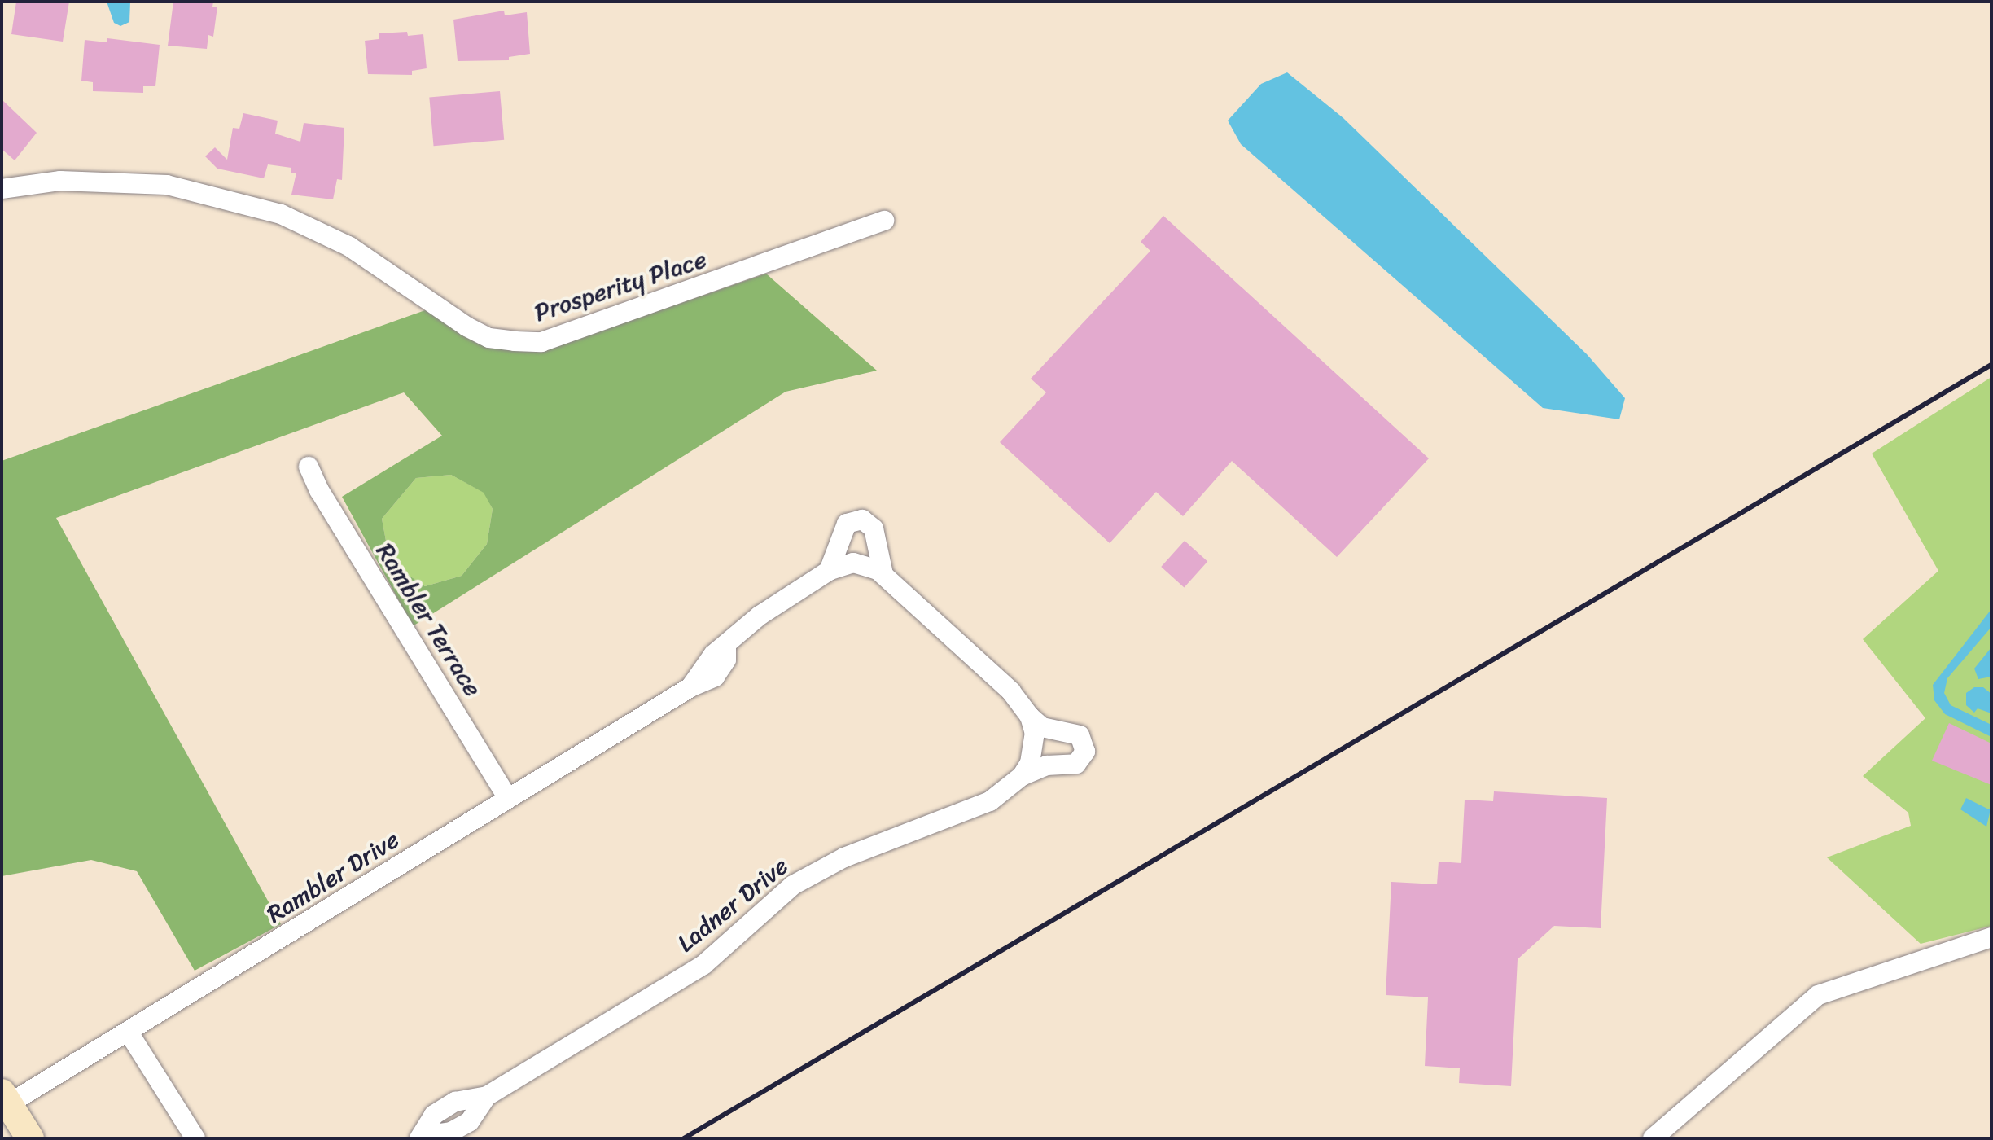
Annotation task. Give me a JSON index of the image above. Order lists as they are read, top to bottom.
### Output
{
  "streets": {
    "street": [
      "Prosperity Place",
      "Rambler Terrace",
      "Rambler Drive",
      "Ladner Drive"
    ]
  },
  "crossings": [
    ["Rambler Terrace", "Rambler Drive"],
    ["Rambler Drive", "Ladner Drive"]
  ]
}
